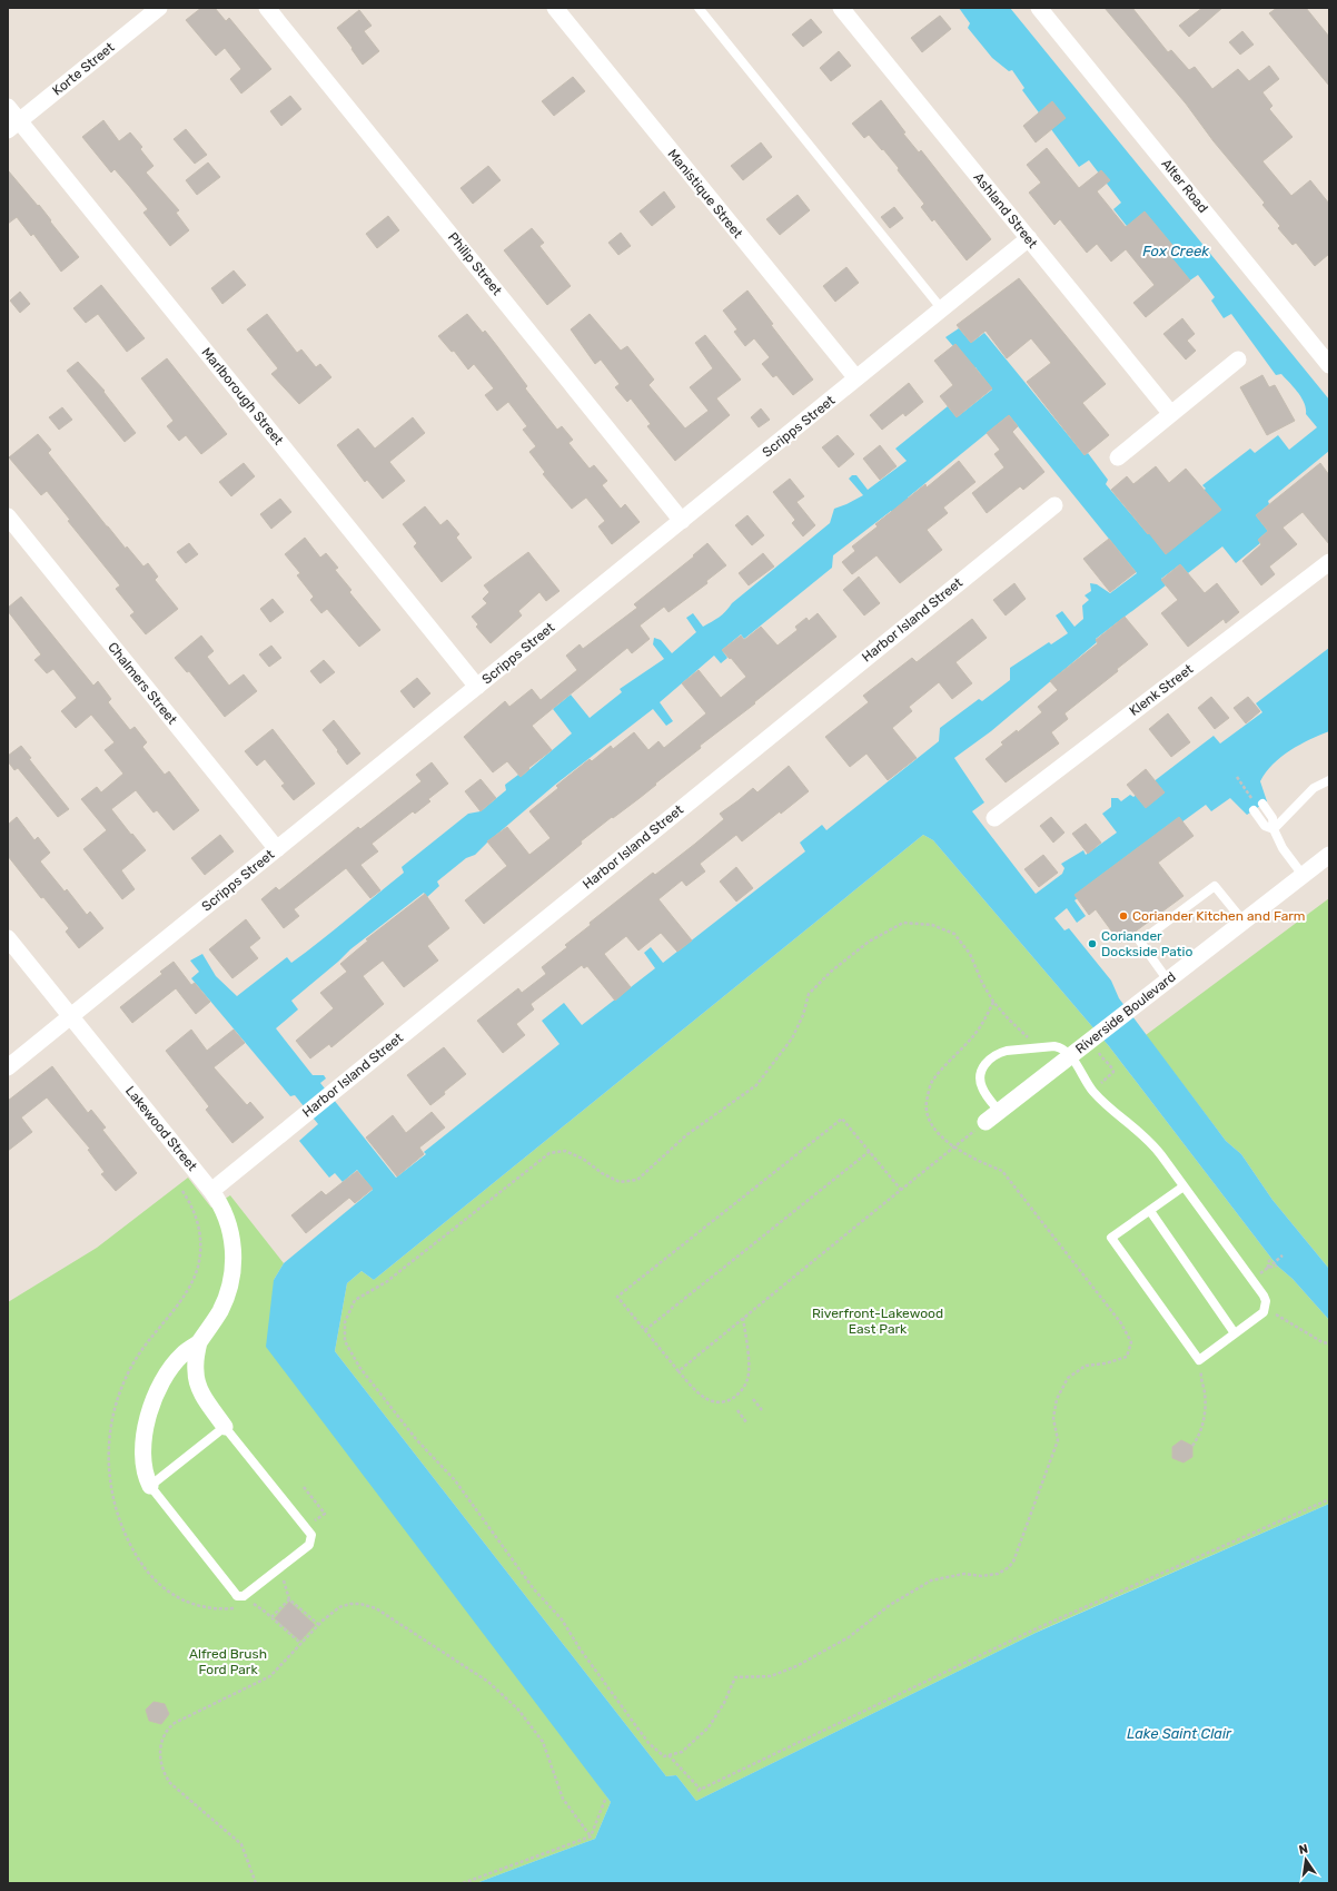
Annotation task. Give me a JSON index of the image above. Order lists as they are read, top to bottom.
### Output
{
  "streets": {
    "street": [
      "Korte Street",
      "Alter Road",
      "Manistique Street",
      "Ashland Street",
      "Philip Street",
      "Marlborough Street",
      "Scripps Street",
      "Harbor Island Street",
      "Chalmers Street",
      "Klenk Street",
      "Riverside Boulevard",
      "Lakewood Street"
    ]
  },
  "crossings": [
    ["Korte Street", "Marlborough Street"],
    ["Manistique Street", "Scripps Street"],
    ["Ashland Street", "Scripps Street"],
    ["Philip Street", "Scripps Street"],
    ["Marlborough Street", "Scripps Street"],
    ["Scripps Street", "Chalmers Street"],
    ["Scripps Street", "Lakewood Street"],
    ["Harbor Island Street", "Lakewood Street"]
  ],
  "water": ["Fox Creek", "Lake Saint Clair"],
  "parks": ["Riverfront-Lakewood East Park", "Alfred Brush Ford Park"],
  "places": ["Coriander Kitchen and Farm", "Coriander Dockside Patio"],
  "north": "top"
}
